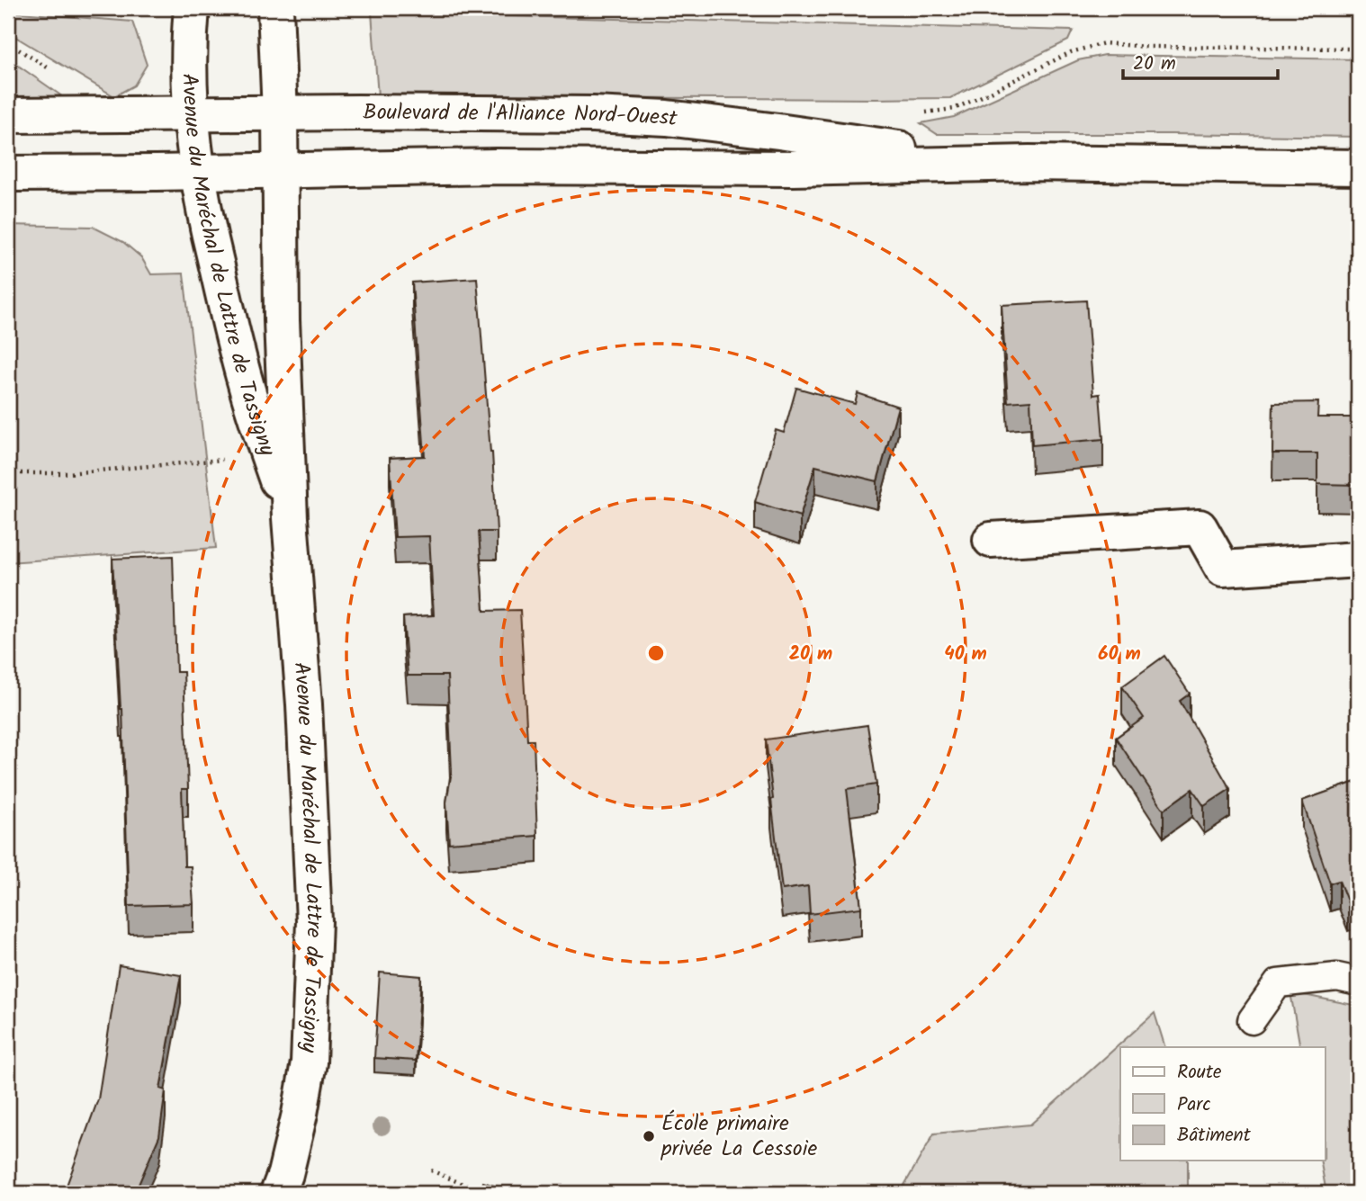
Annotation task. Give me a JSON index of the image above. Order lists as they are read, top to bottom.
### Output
{
  "streets": {
    "street": ["Boulevard de l'Alliance Nord-Ouest", "Avenue du Maréchal de Lattre de Tassigny"]
  },
  "crossings": [
    ["Boulevard de l'Alliance Nord-Ouest", "Avenue du Maréchal de Lattre de Tassigny"]
  ],
  "places": ["École primaire privée La Cessoie"],
  "legend": ["Route", "Parc", "Bâtiment"],
  "scale_bar": "20 m",
  "rings": ["20 m", "40 m", "60 m"]
}
